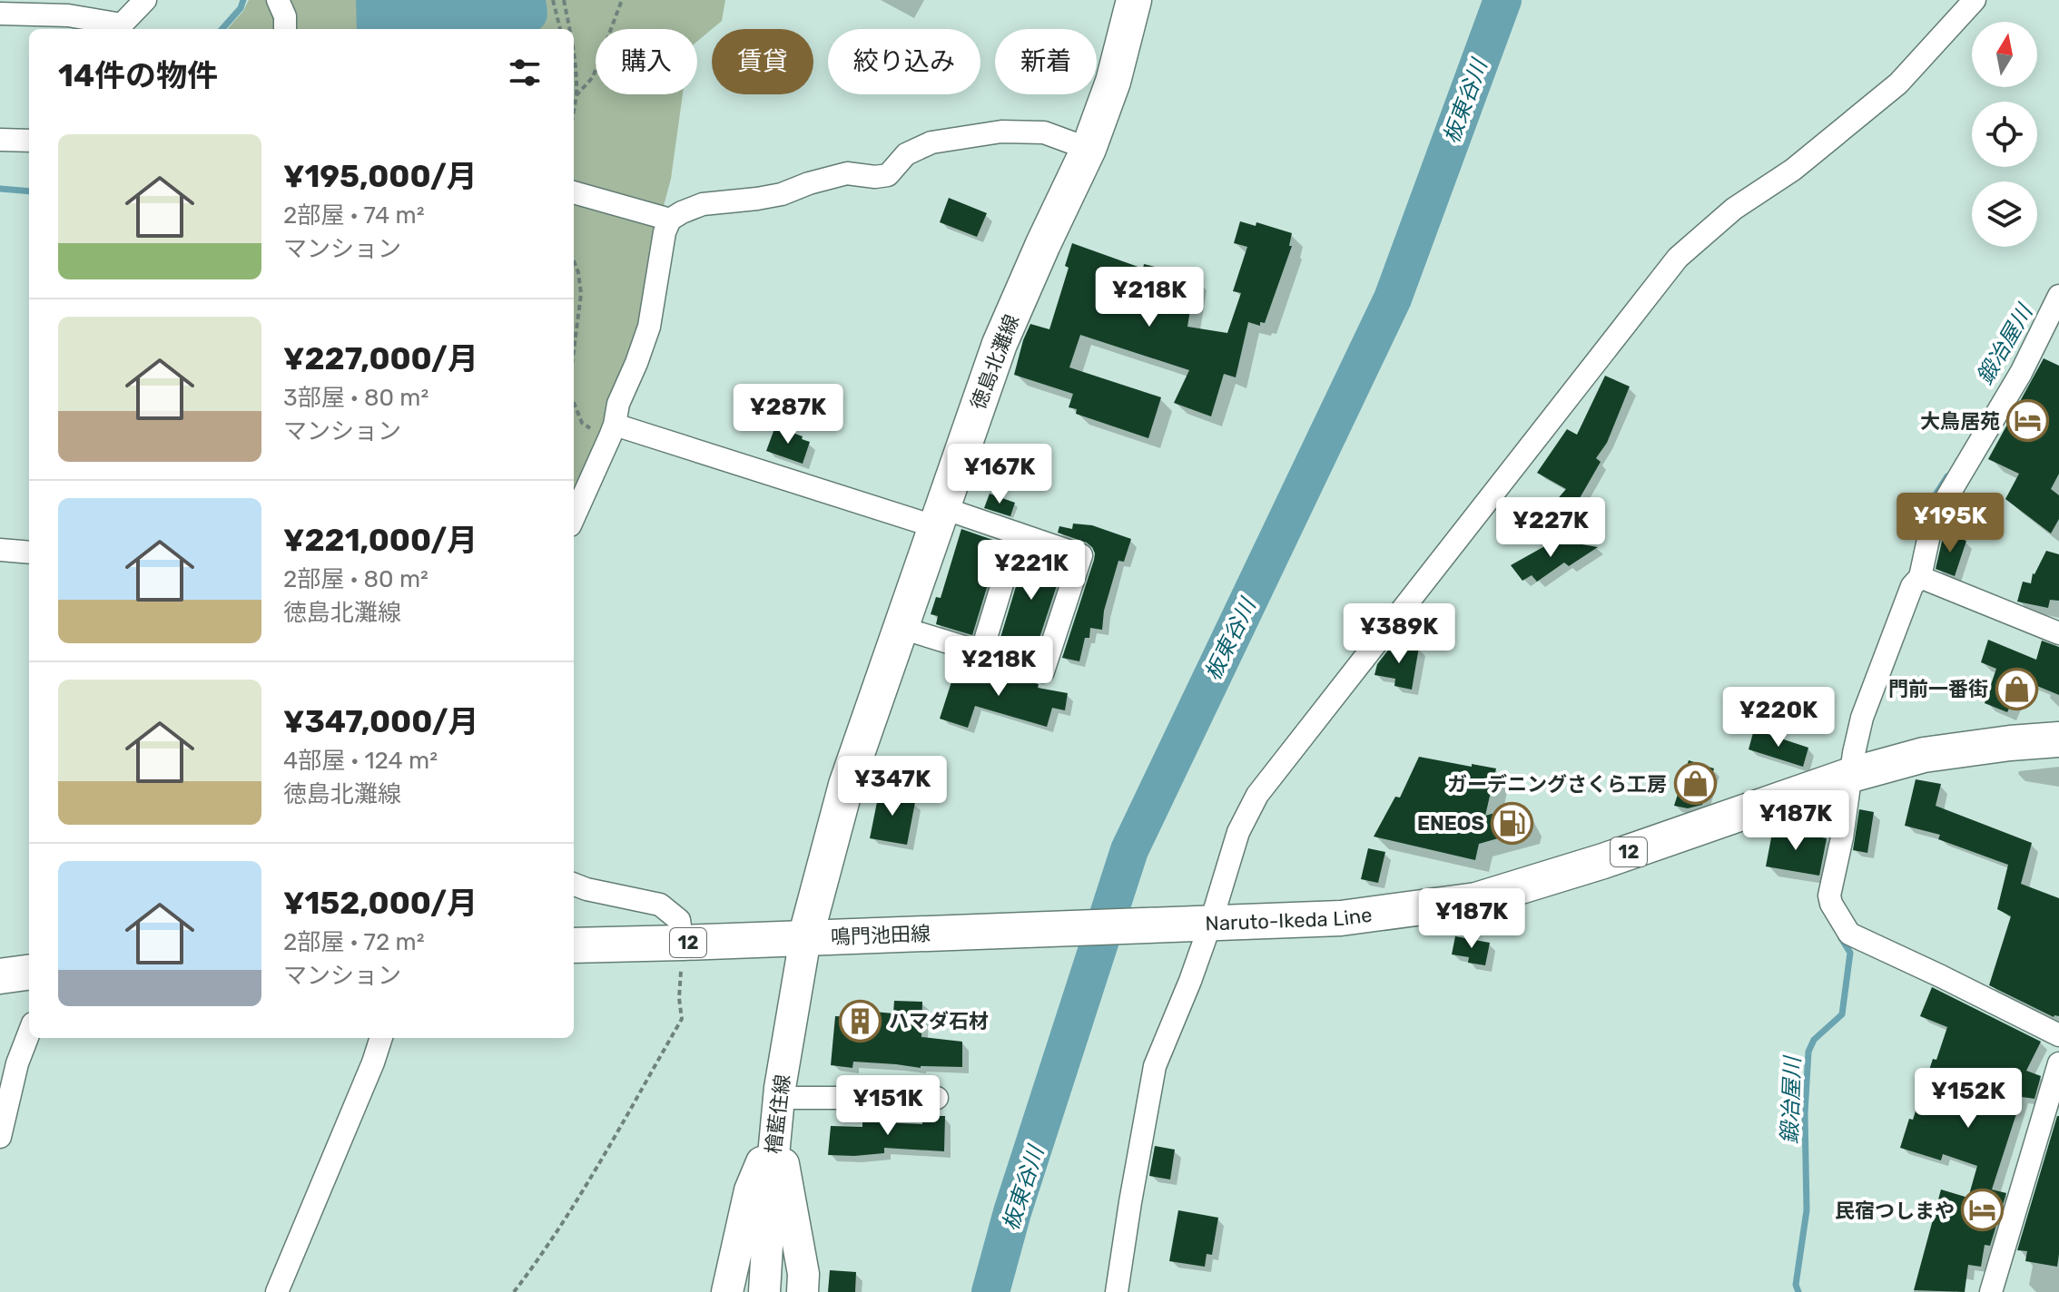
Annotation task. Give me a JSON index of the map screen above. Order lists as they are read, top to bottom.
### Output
{
  "streets": {
    "main road": [
      "徳島北灘線",
      "12",
      "Naruto-Ikeda Line",
      "鳴門池田線",
      "檜藍住線"
    ]
  },
  "crossings": [
    ["徳島北灘線", "鳴門池田線"],
    ["徳島北灘線", "檜藍住線"],
    ["Naruto-Ikeda Line", "鳴門池田線"],
    ["鳴門池田線", "檜藍住線"]
  ],
  "water": ["板東谷川", "鍛冶屋川"],
  "places": {
    "hotel": ["大鳥居苑", "民宿つしまや"],
    "shop": ["門前一番街", "ガーデニングさくら工房"],
    "fuel station": ["ENEOS"],
    "building": ["ハマダ石材"]
  },
  "north": "top",
  "page": {
    "chip": [
      "購入",
      "賃貸",
      "絞り込み",
      "新着"
    ],
    "heading": "14件の物件",
    "list": [
      {
        "name": "¥195,000/月",
        "note": "2部屋 · 74 m² · マンション"
      },
      {
        "name": "¥227,000/月",
        "note": "3部屋 · 80 m² · マンション"
      },
      {
        "name": "¥221,000/月",
        "note": "2部屋 · 80 m² · 徳島北灘線"
      },
      {
        "name": "¥347,000/月",
        "note": "4部屋 · 124 m² · 徳島北灘線"
      },
      {
        "name": "¥152,000/月",
        "note": "2部屋 · 72 m² · マンション"
      }
    ],
    "price": [
      "¥218K",
      "¥287K",
      "¥167K",
      "¥195K",
      "¥227K",
      "¥221K",
      "¥389K",
      "¥218K",
      "¥220K",
      "¥347K",
      "¥187K",
      "¥187K",
      "¥152K",
      "¥151K"
    ]
  }
}
